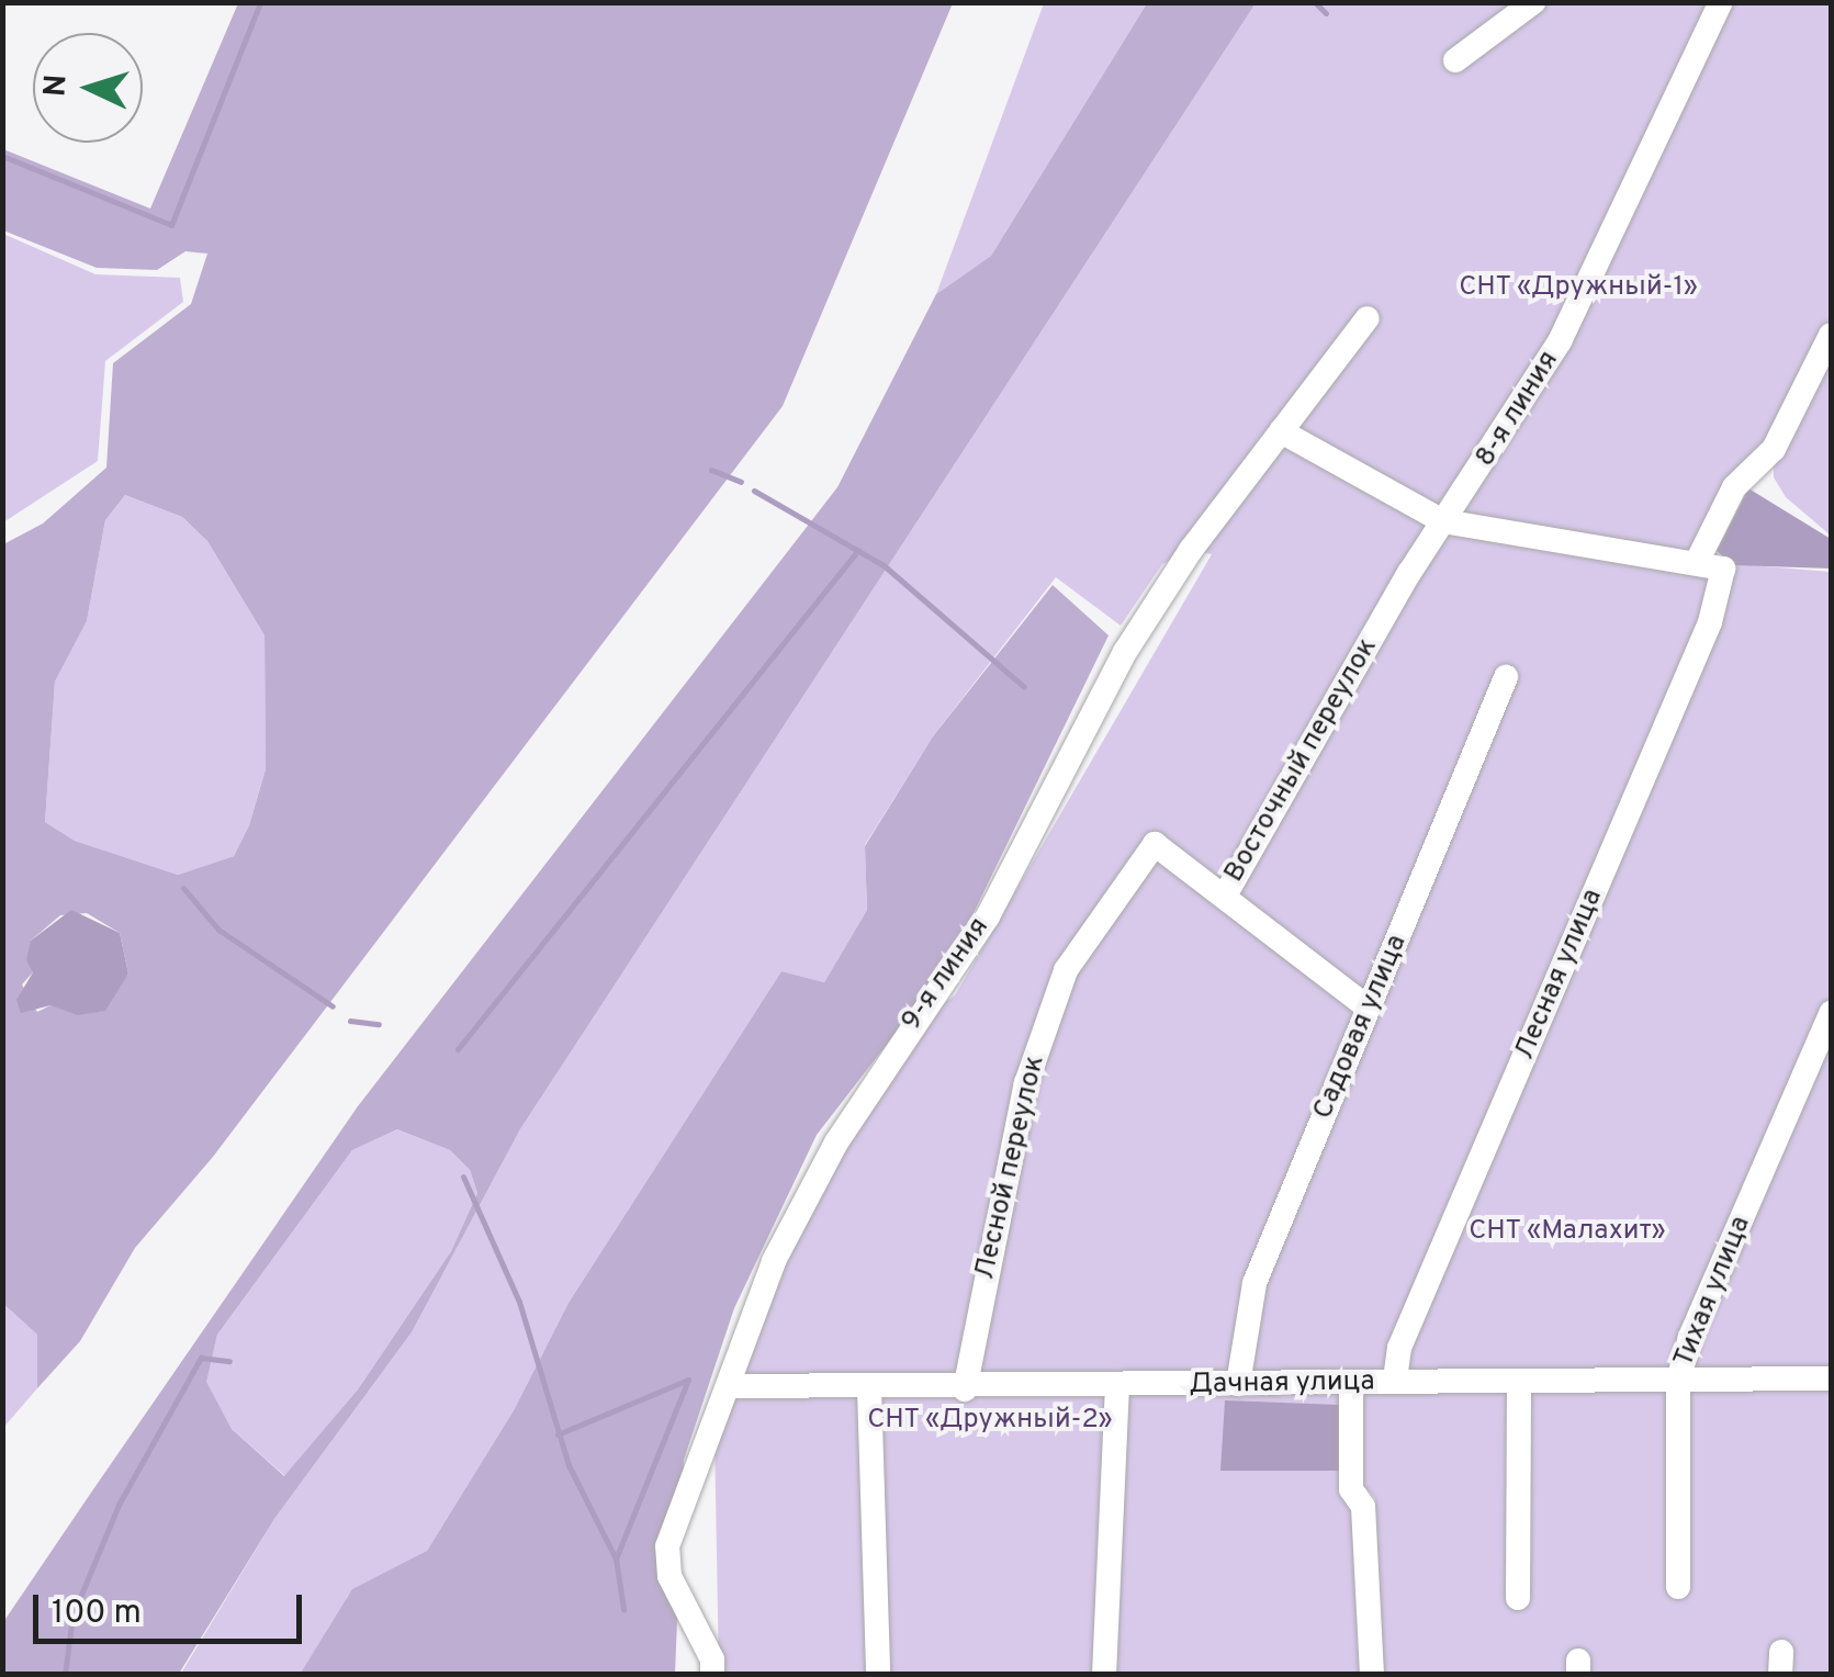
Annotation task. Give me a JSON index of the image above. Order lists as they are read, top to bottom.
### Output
{
  "streets": {
    "street": [
      "8-я линия",
      "Восточный переулок",
      "9-я линия",
      "Лесная улица",
      "Садовая улица",
      "Лесной переулок",
      "Тихая улица",
      "Дачная улица"
    ]
  },
  "crossings": [
    ["8-я линия", "Восточный переулок"],
    ["Восточный переулок", "Лесной переулок"],
    ["9-я линия", "Дачная улица"],
    ["Лесная улица", "Дачная улица"],
    ["Садовая улица", "Дачная улица"],
    ["Лесной переулок", "Дачная улица"],
    ["Тихая улица", "Дачная улица"]
  ],
  "parks": ["СНТ «Дружный-1»", "СНТ «Малахит»", "СНТ «Дружный-2»"],
  "scale_bar": "100 m",
  "north": "left"
}
